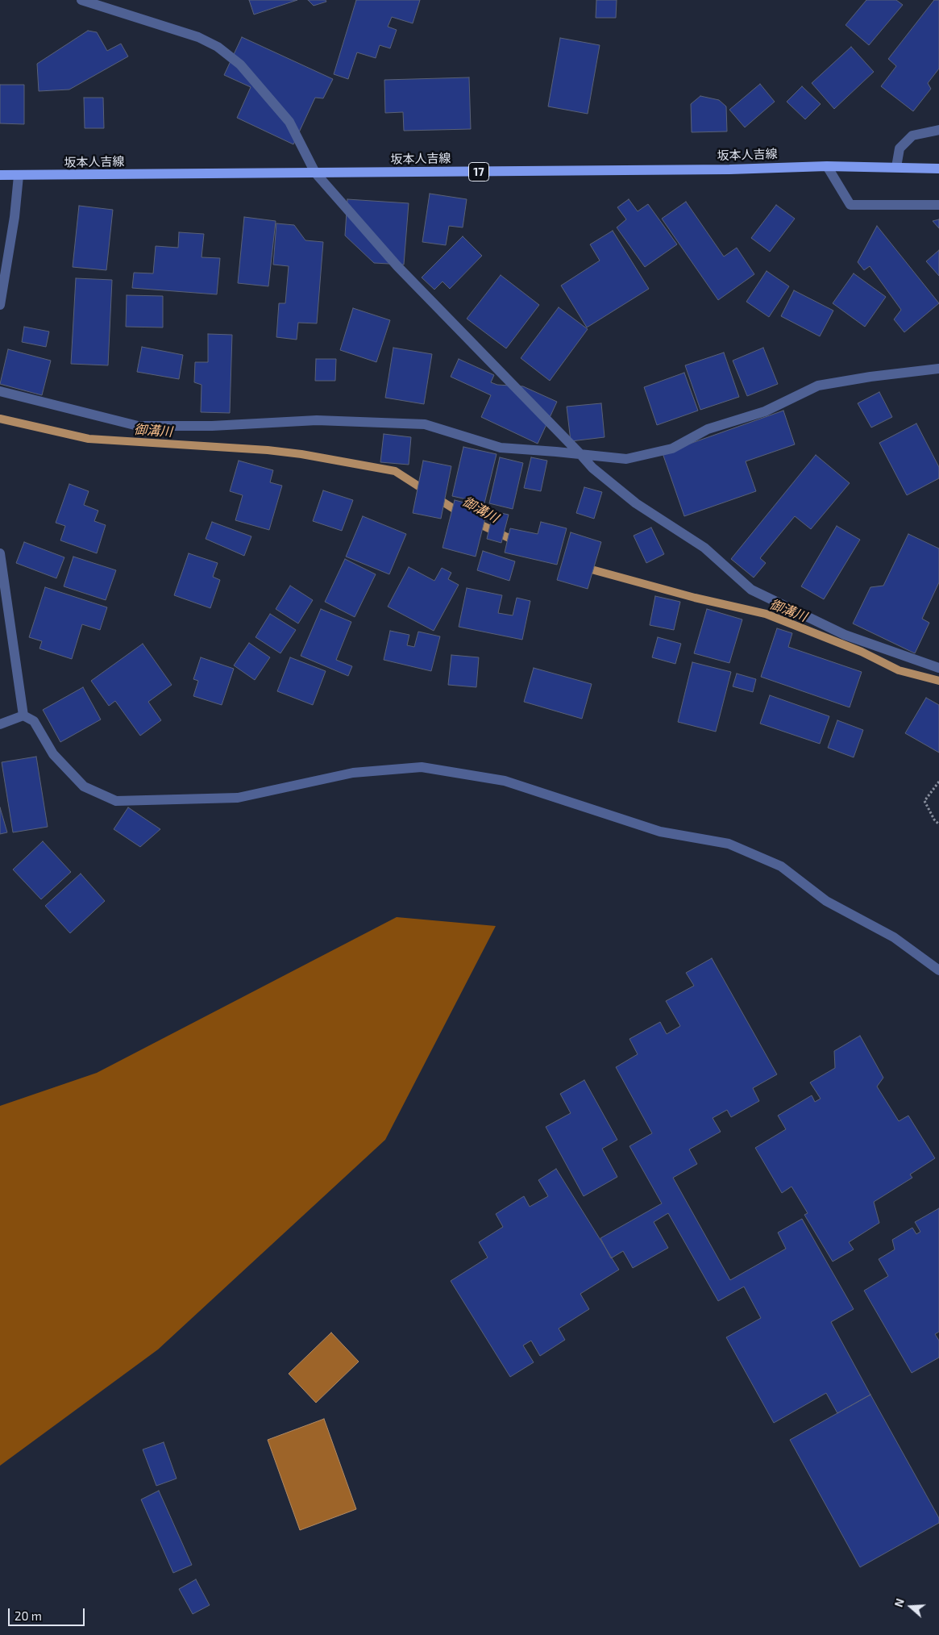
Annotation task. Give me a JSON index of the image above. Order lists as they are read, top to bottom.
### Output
{
  "streets": {
    "main road": ["坂本人吉線", "17"]
  },
  "water": ["御溝川"],
  "scale_bar": "20 m",
  "north": "left"
}
